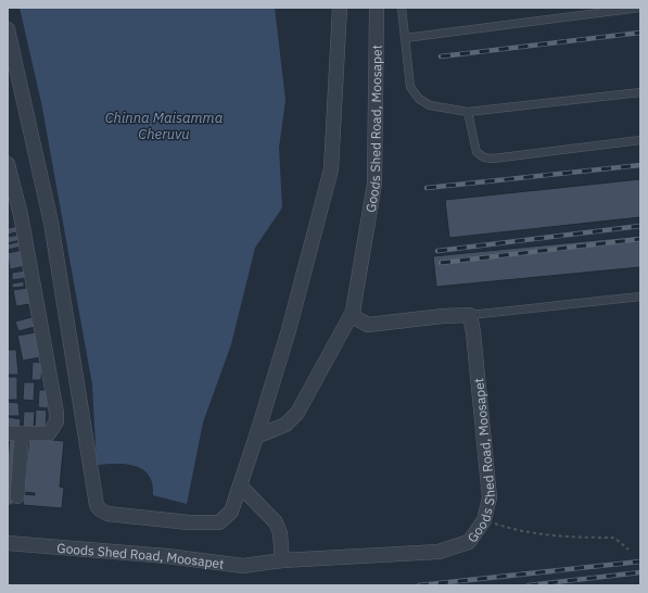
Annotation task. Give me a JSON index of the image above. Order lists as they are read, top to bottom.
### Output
{
  "streets": {
    "street": ["Goods Shed Road, Moosapet"]
  },
  "water": ["Chinna Maisamma Cheruvu"]
}
